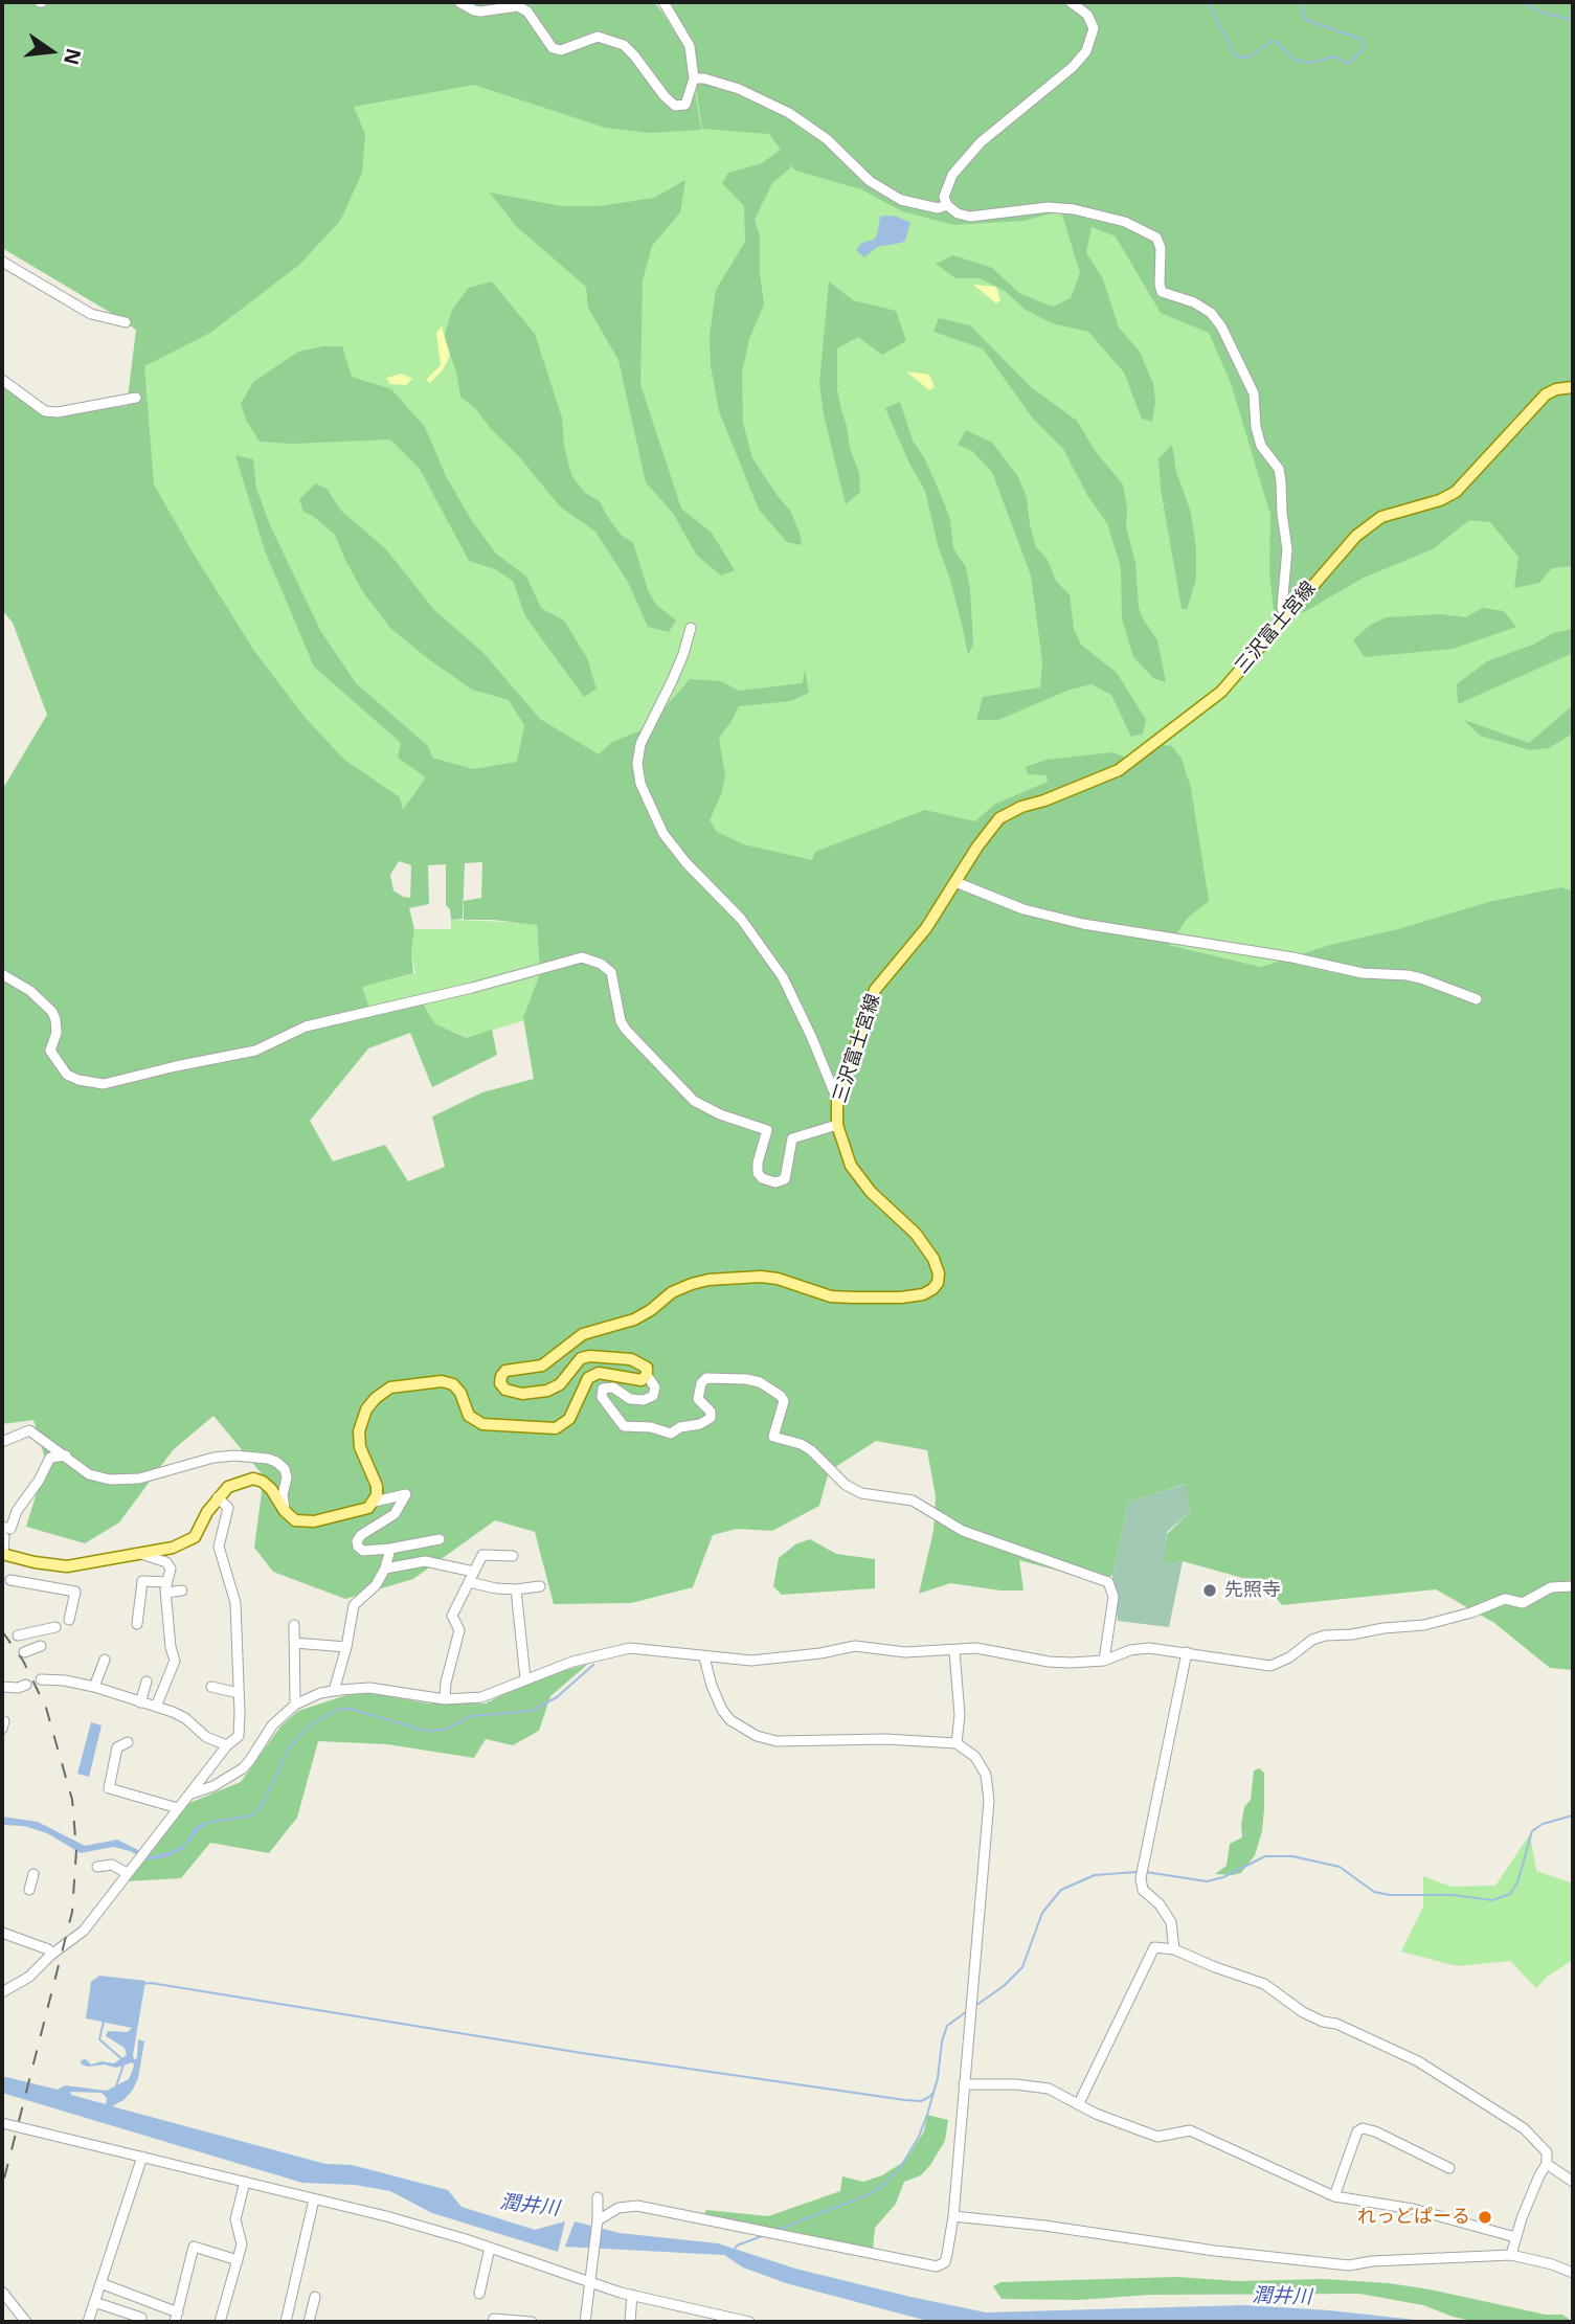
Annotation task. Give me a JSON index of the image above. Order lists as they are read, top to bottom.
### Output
{
  "streets": {
    "main road": ["三沢富士宮線"]
  },
  "water": ["潤井川"],
  "places": ["先照寺", "れっどぱーる"],
  "north": "right"
}
